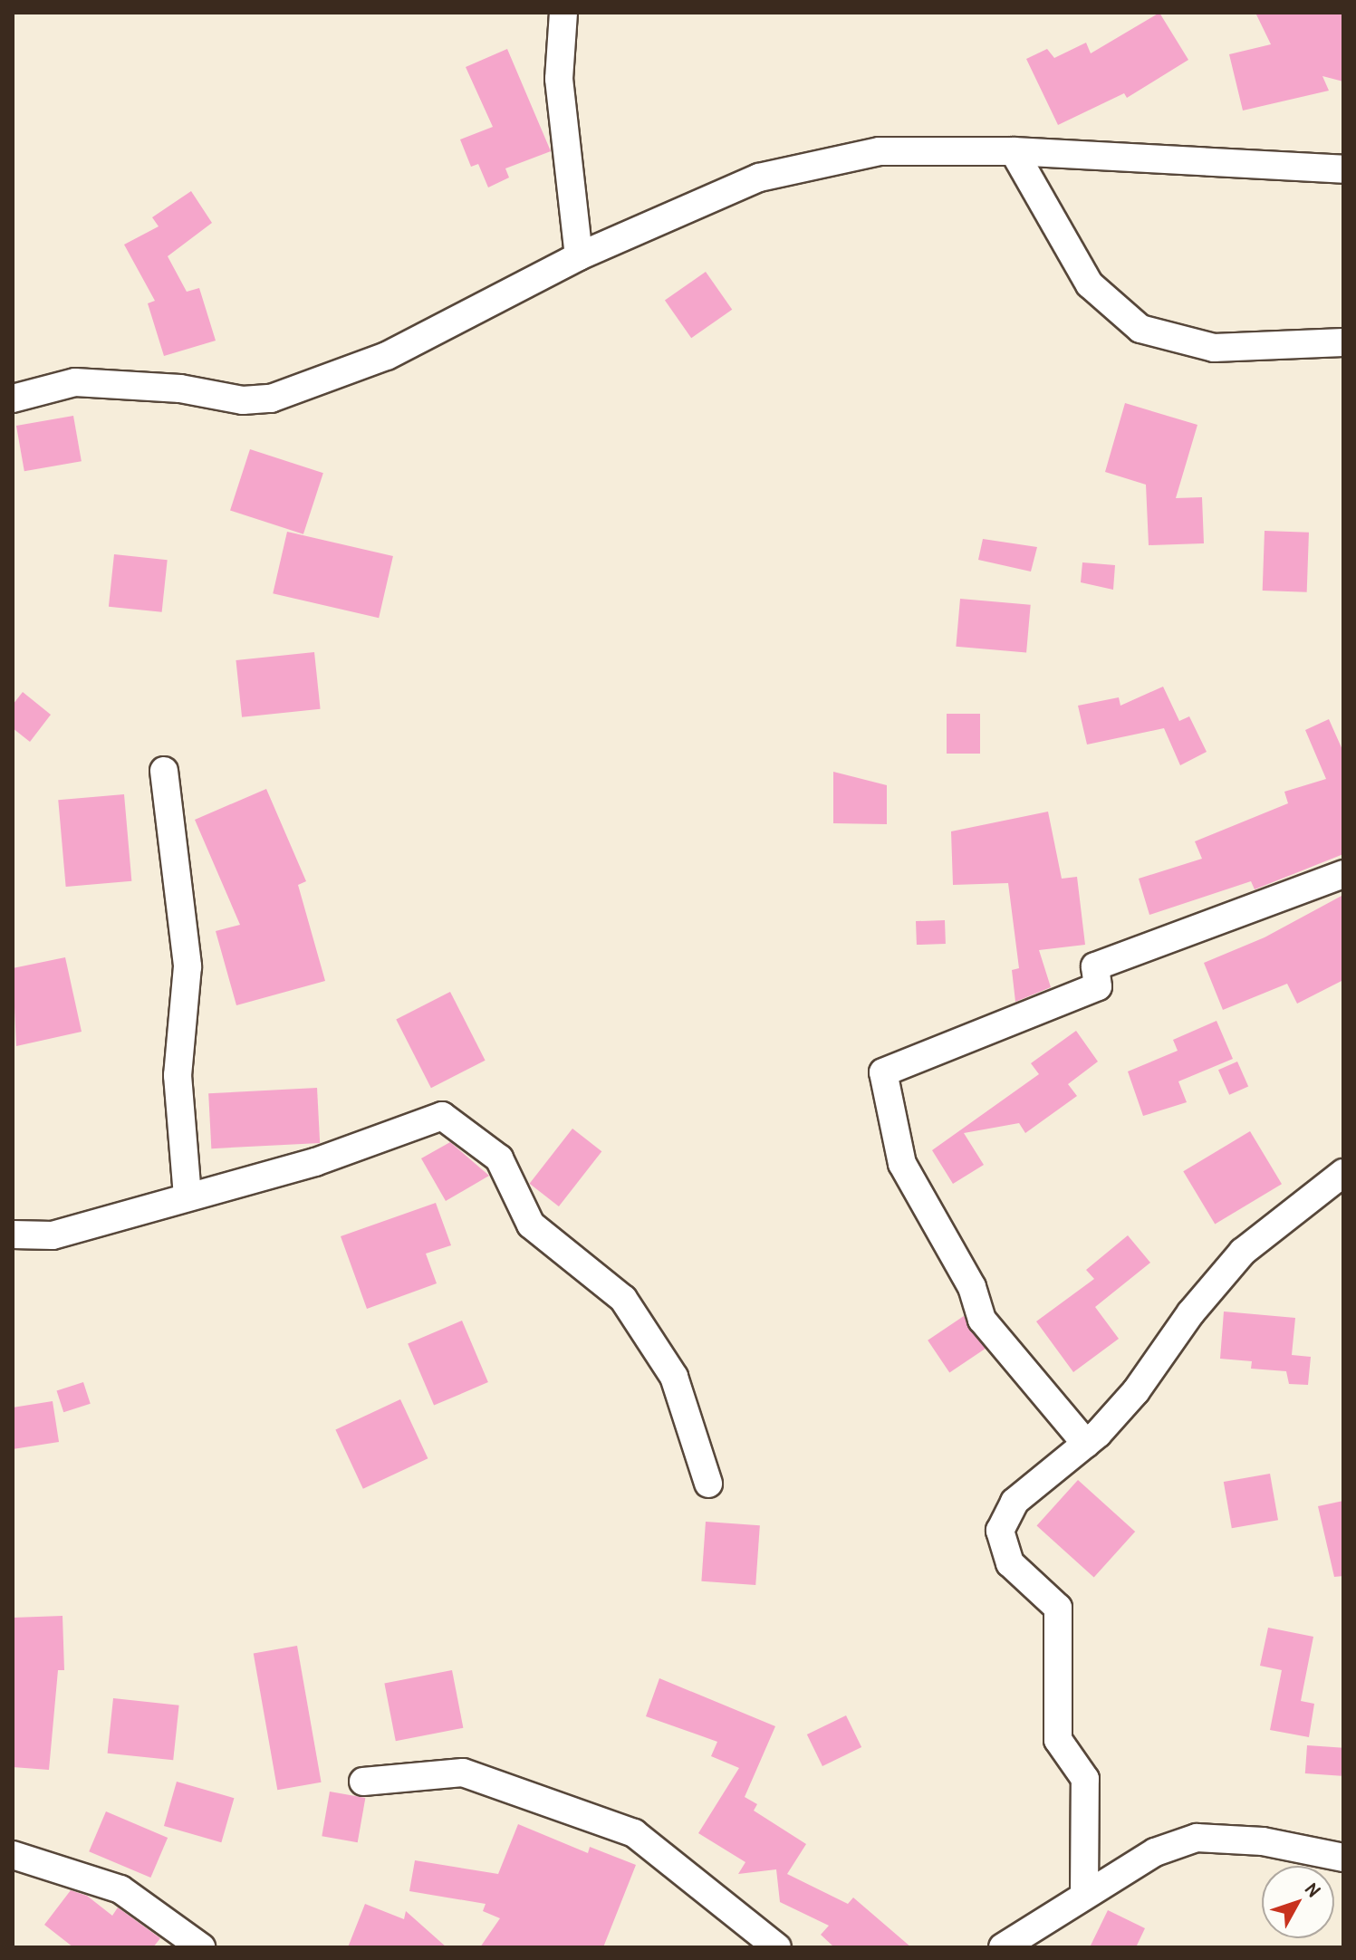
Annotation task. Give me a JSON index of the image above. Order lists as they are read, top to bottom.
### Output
{
  "north": "top right"
}
